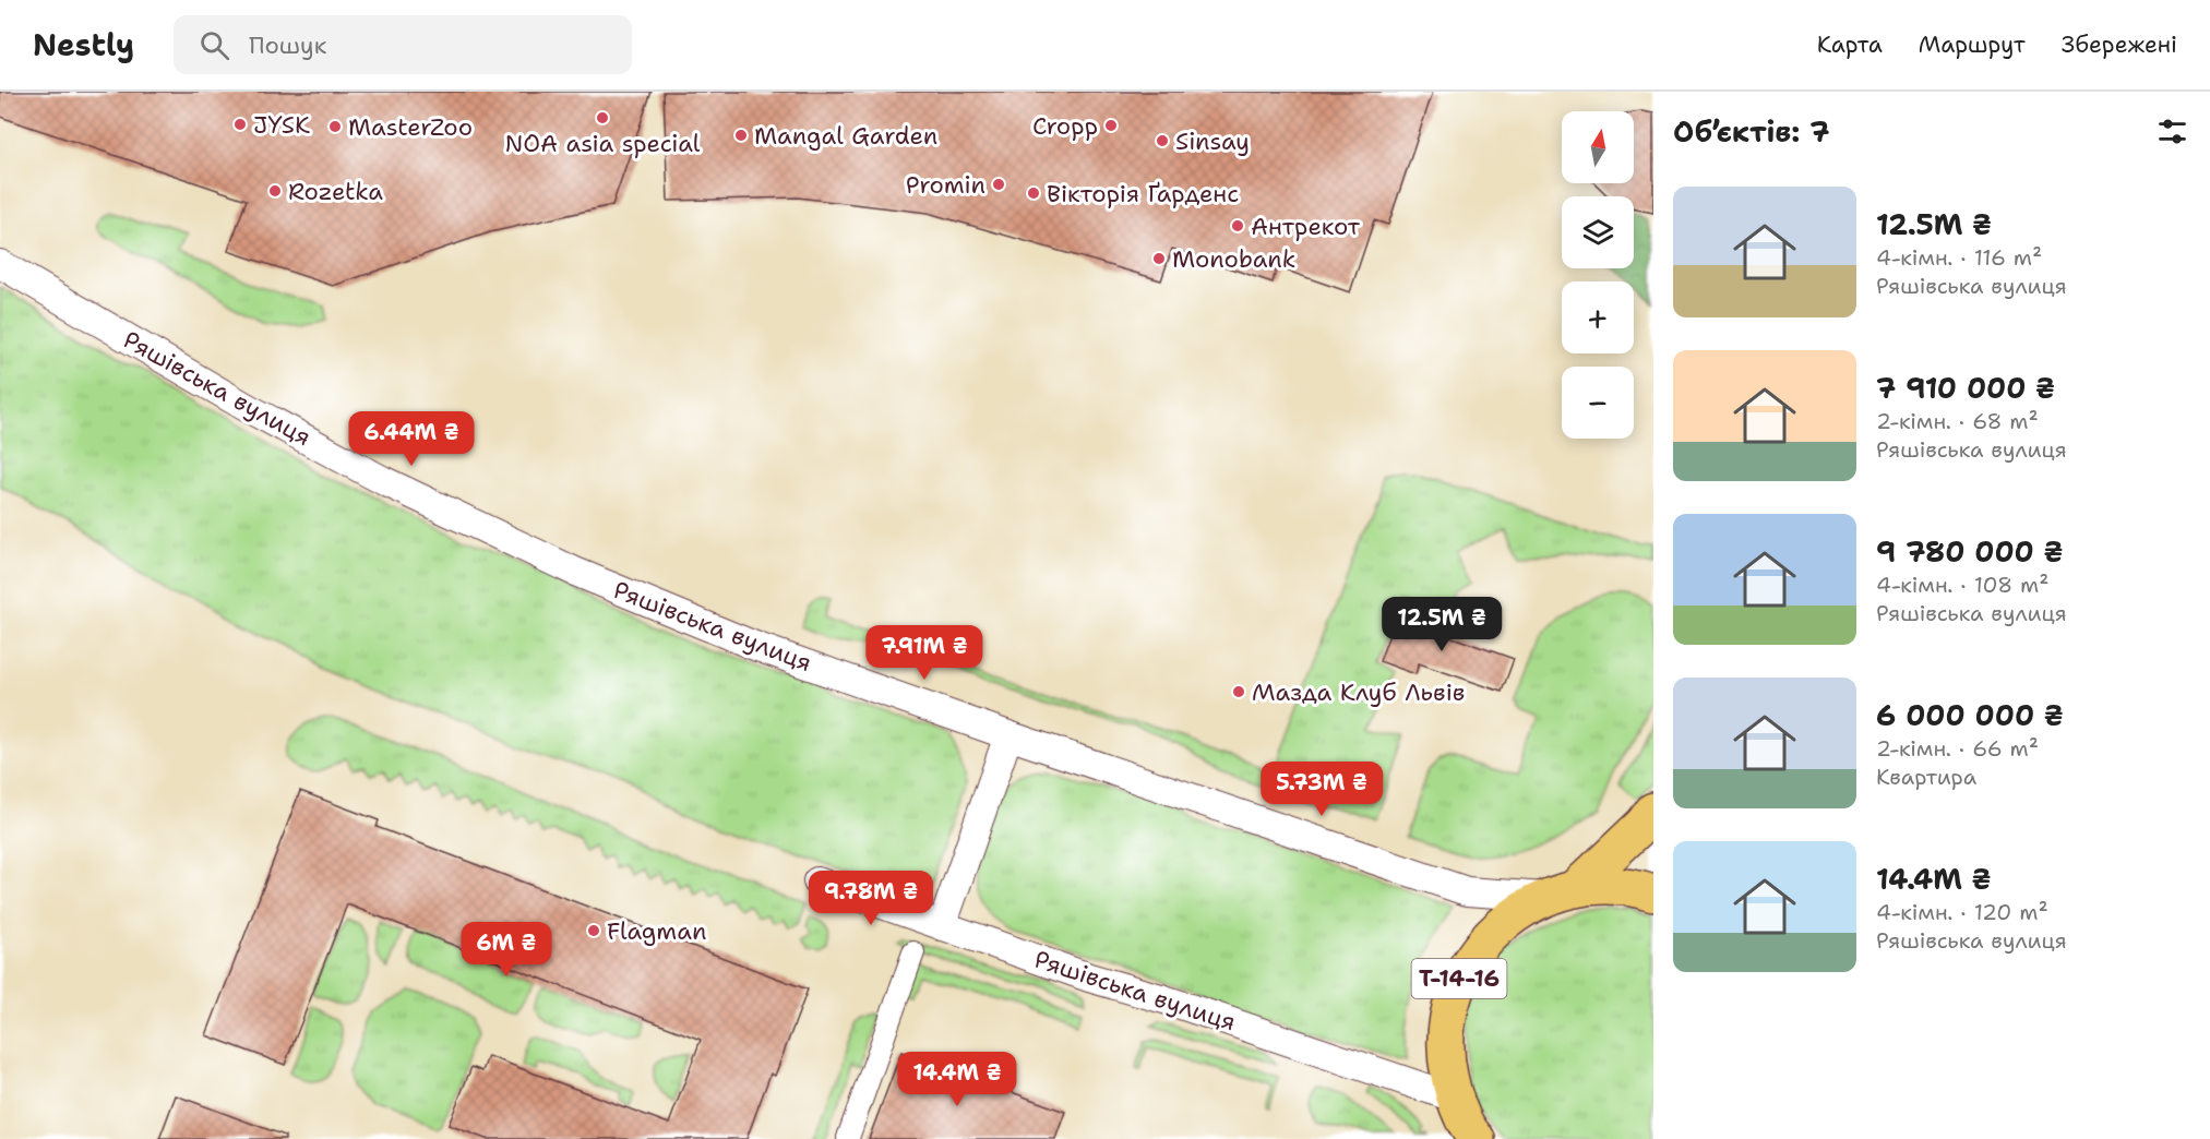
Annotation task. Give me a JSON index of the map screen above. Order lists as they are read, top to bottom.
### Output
{
  "streets": {
    "main road": ["Т-14-16"],
    "street": ["Ряшівська вулиця"]
  },
  "crossings": [
    ["Ряшівська вулиця", "Т-14-16"]
  ],
  "places": [
    "NOA asia special",
    "JYSK",
    "Cropp",
    "MasterZoo",
    "Mangal Garden",
    "Sinsay",
    "Promin",
    "Rozetka",
    "Вікторія Ґарденс",
    "Антрекот",
    "Monobank",
    "Мазда Клуб Львів",
    "Flagman"
  ],
  "north": "top",
  "page": {
    "header": "Nestly",
    "search": "Пошук",
    "nav": ["Карта", "Маршрут", "Збережені"],
    "heading": "Об’єктів: 7",
    "map_buttons": ["+", "−"],
    "list": [
      {
        "name": "12.5M ₴",
        "note": "4-кімн. · 116 m² · Ряшівська вулиця"
      },
      {
        "name": "7 910 000 ₴",
        "note": "2-кімн. · 68 m² · Ряшівська вулиця"
      },
      {
        "name": "9 780 000 ₴",
        "note": "4-кімн. · 108 m² · Ряшівська вулиця"
      },
      {
        "name": "6 000 000 ₴",
        "note": "2-кімн. · 66 m² · Квартира"
      },
      {
        "name": "14.4M ₴",
        "note": "4-кімн. · 120 m² · Ряшівська вулиця"
      }
    ],
    "price": [
      "6.44M ₴",
      "12.5M ₴",
      "7.91M ₴",
      "5.73M ₴",
      "9.78M ₴",
      "6M ₴",
      "14.4M ₴"
    ]
  }
}
